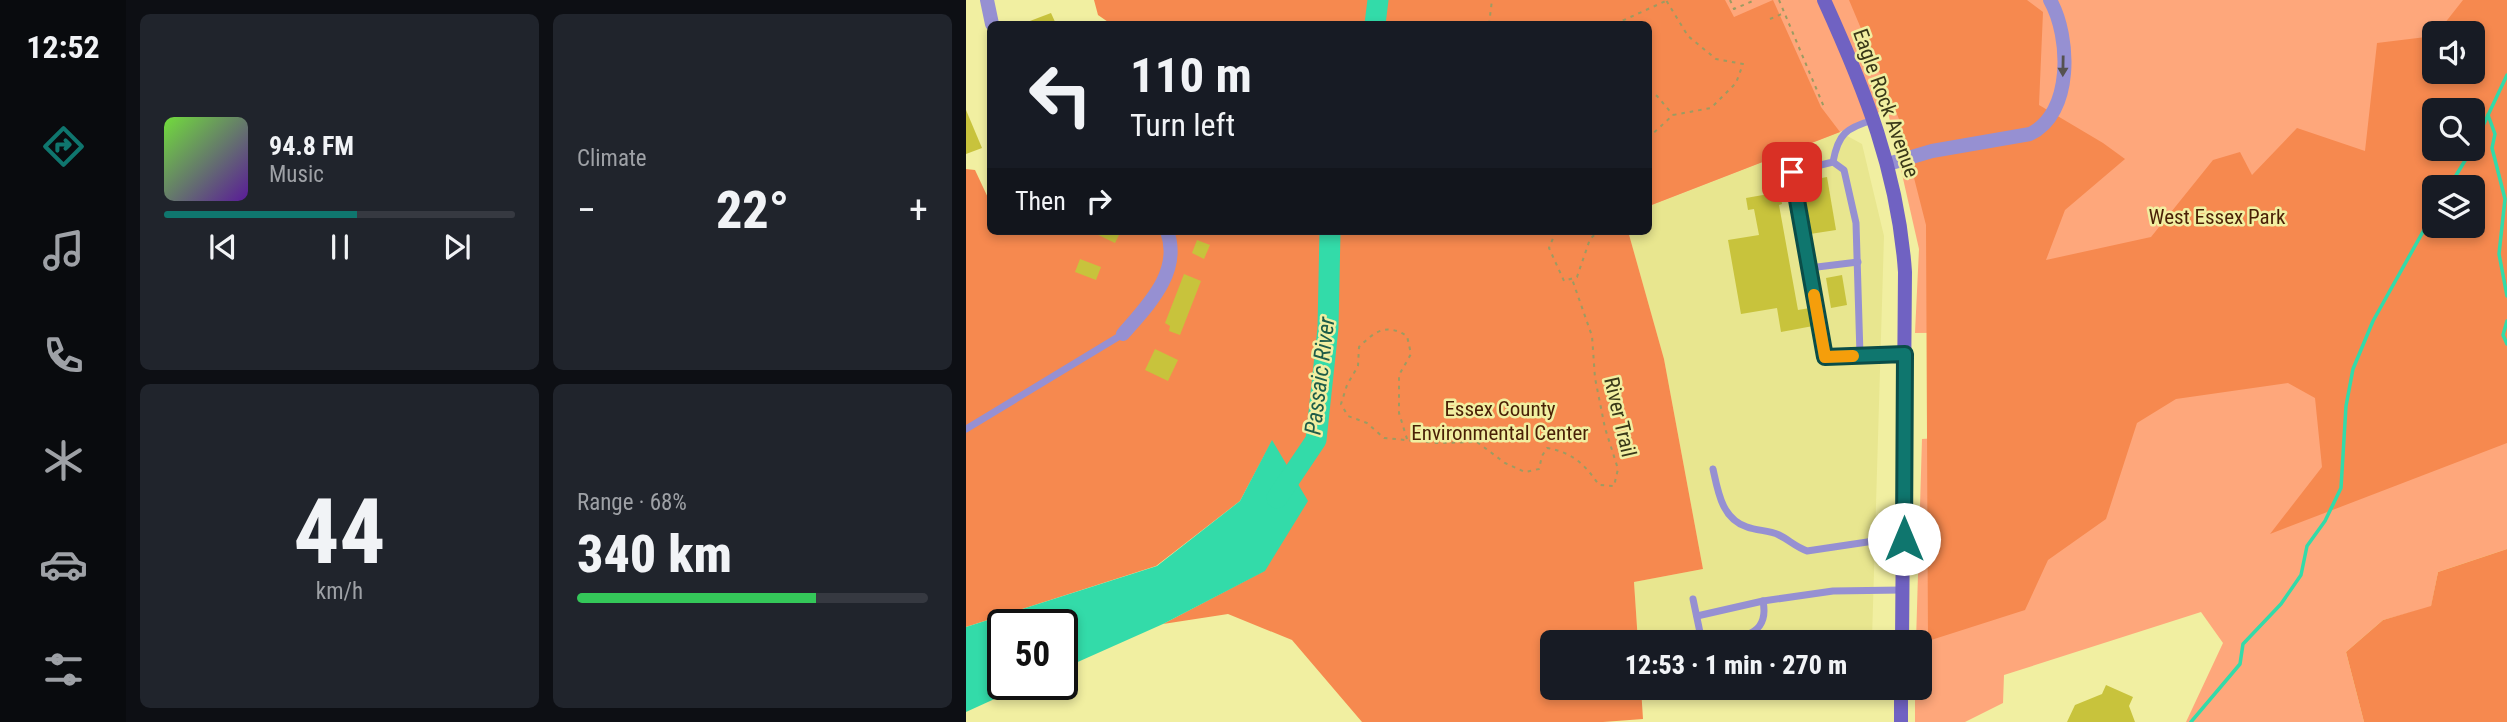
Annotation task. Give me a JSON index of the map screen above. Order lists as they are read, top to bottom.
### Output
{
  "streets": {
    "main road": ["Eagle Rock Avenue"],
    "path": ["River Trail"]
  },
  "water": ["Passaic River"],
  "parks": ["West Essex Park", "Essex County Environmental Center"],
  "page": {
    "tabs": "12:52",
    "tile": [
      "Climate",
      ["44", "km/h"],
      ["Range · 68%", "340 km"]
    ],
    "turn": ["110 m", "Turn left"],
    "song": ["94.8 FM", "Music"],
    "then": "Then",
    "heat": ["−", "22°", "+"],
    "limit": "50",
    "trip": "12:53 · 1 min · 270 m"
  }
}
